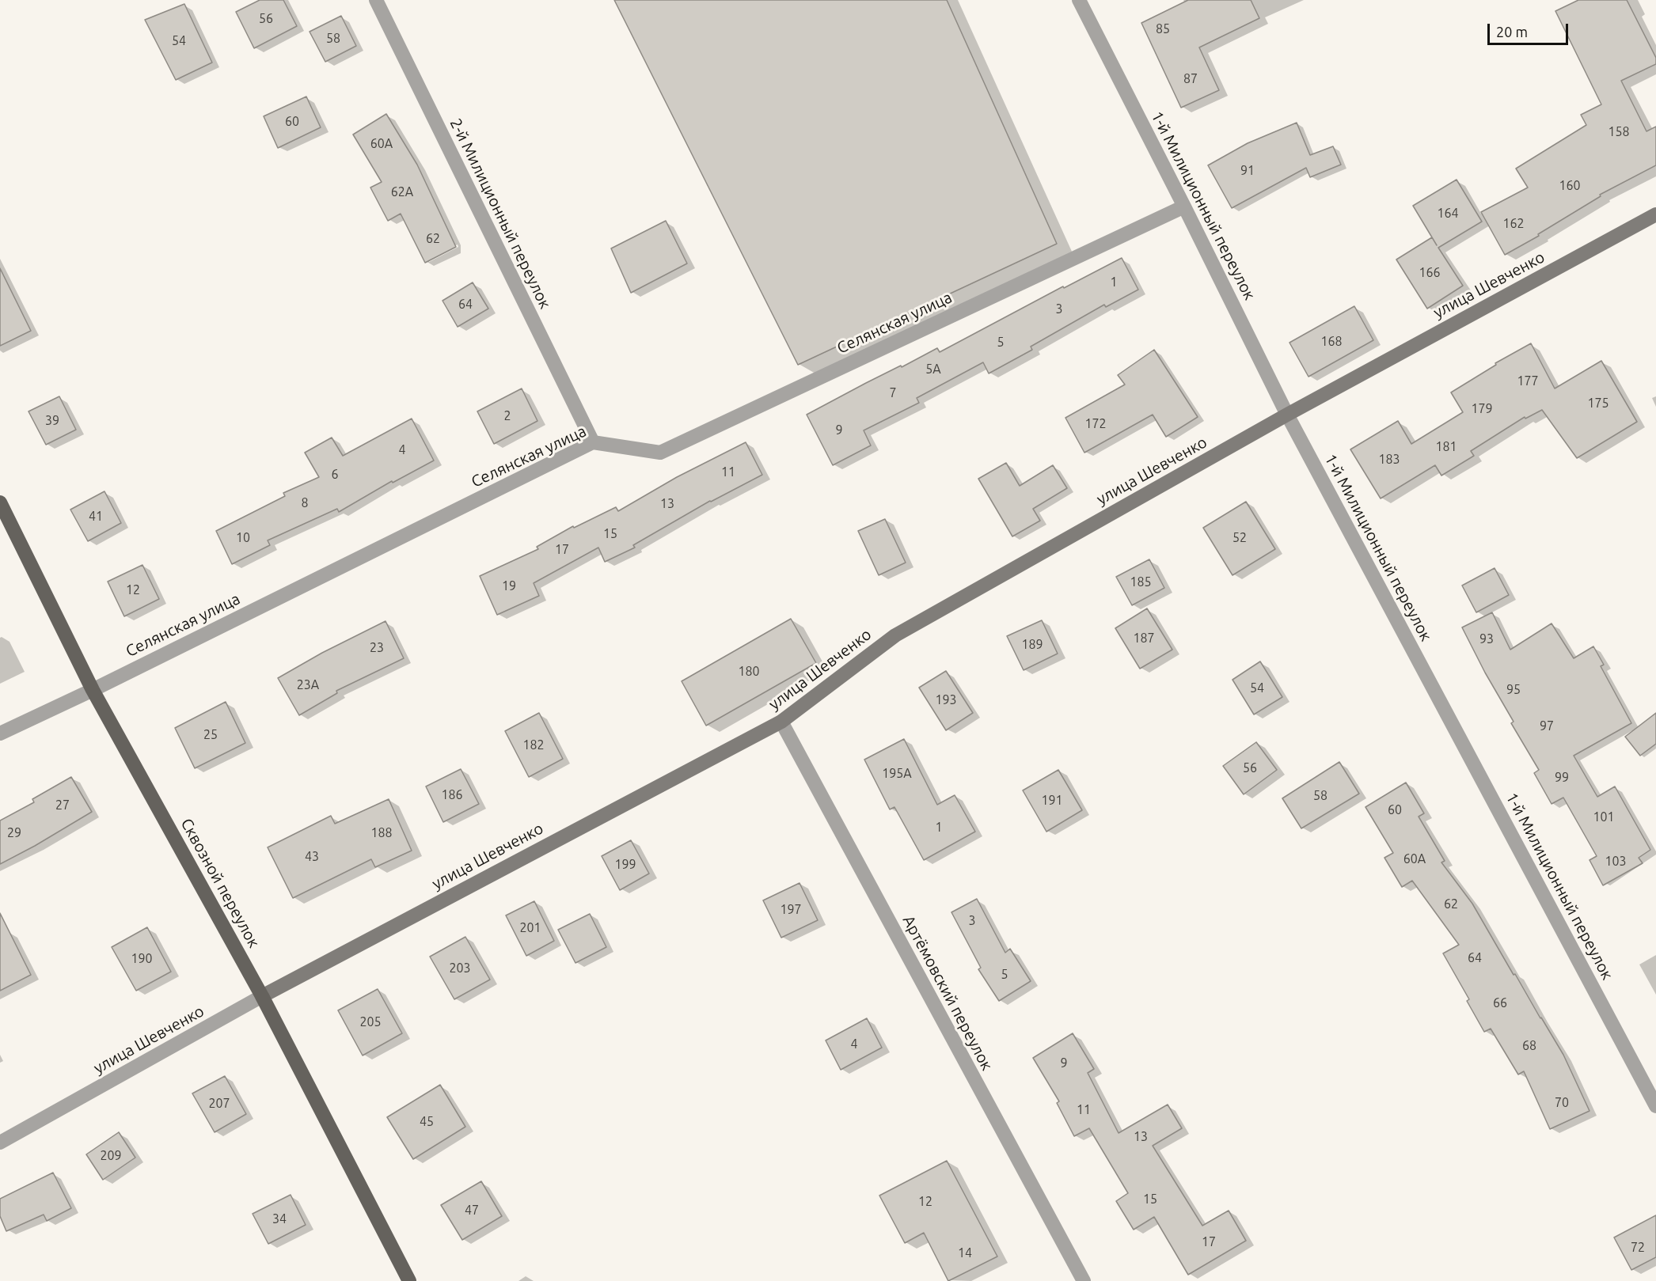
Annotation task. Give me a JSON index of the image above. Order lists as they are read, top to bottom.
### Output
{
  "streets": {
    "main road": ["Сквозной переулок"],
    "street": [
      "1-й Милиционный переулок",
      "2-й Милиционный переулок",
      "улица Шевченко",
      "Селянская улица",
      "Артёмовский переулок"
    ]
  },
  "crossings": [
    ["1-й Милиционный переулок", "улица Шевченко"],
    ["1-й Милиционный переулок", "Селянская улица"],
    ["2-й Милиционный переулок", "Селянская улица"],
    ["улица Шевченко", "Сквозной переулок"],
    ["улица Шевченко", "Артёмовский переулок"],
    ["Селянская улица", "Сквозной переулок"]
  ],
  "house_numbers": [
    "56",
    "85",
    "58",
    "54",
    "87",
    "60",
    "158",
    "60А",
    "91",
    "160",
    "62А",
    "164",
    "162",
    "62",
    "166",
    "1",
    "64",
    "3",
    "168",
    "5",
    "5А",
    "177",
    "7",
    "175",
    "179",
    "2",
    "39",
    "172",
    "9",
    "181",
    "4",
    "183",
    "11",
    "6",
    "8",
    "13",
    "41",
    "15",
    "10",
    "52",
    "17",
    "185",
    "19",
    "12",
    "187",
    "93",
    "189",
    "23",
    "180",
    "23А",
    "54",
    "95",
    "193",
    "97",
    "25",
    "182",
    "56",
    "195А",
    "99",
    "186",
    "58",
    "191",
    "27",
    "60",
    "101",
    "1",
    "29",
    "188",
    "43",
    "60А",
    "103",
    "199",
    "62",
    "197",
    "3",
    "201",
    "64",
    "190",
    "203",
    "5",
    "66",
    "205",
    "4",
    "68",
    "9",
    "70",
    "207",
    "11",
    "45",
    "13",
    "209",
    "15",
    "12",
    "47",
    "34",
    "17",
    "72",
    "14"
  ],
  "scale_bar": "20 m"
}
